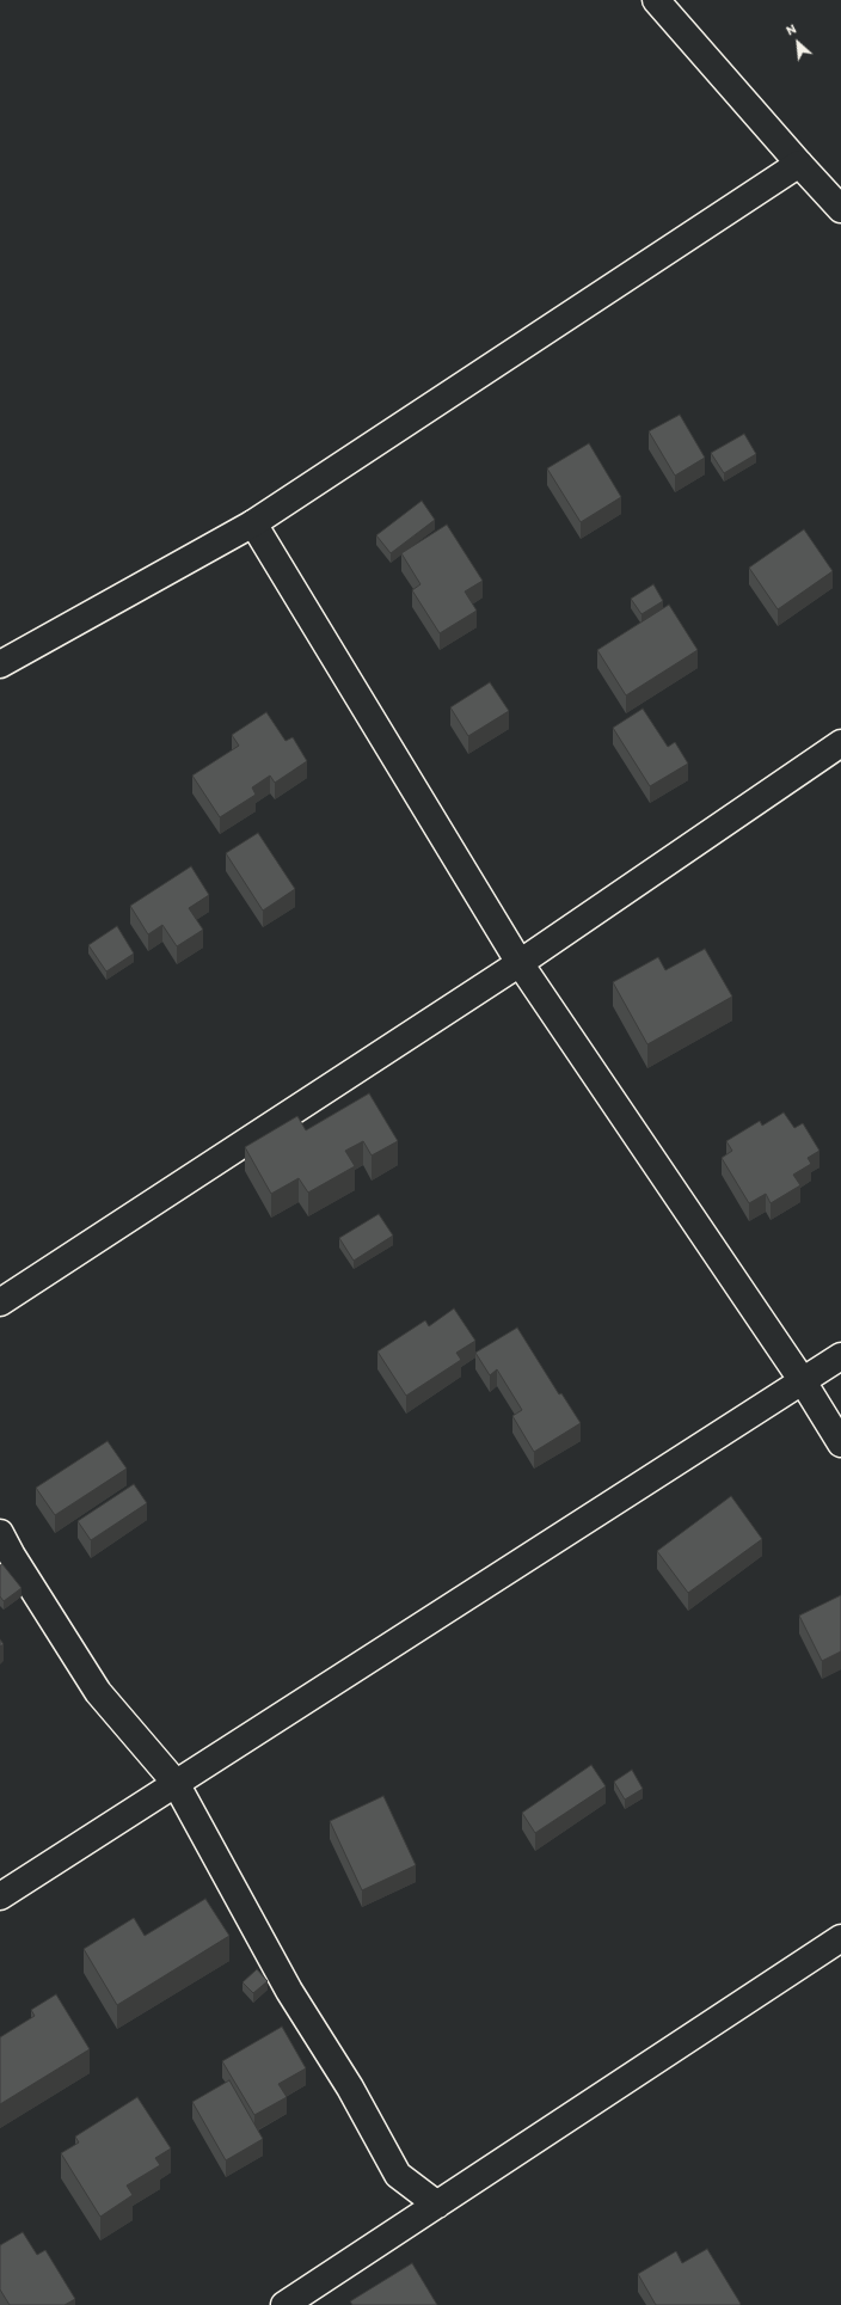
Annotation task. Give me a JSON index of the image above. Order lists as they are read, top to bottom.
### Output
{
  "north": "top left"
}
